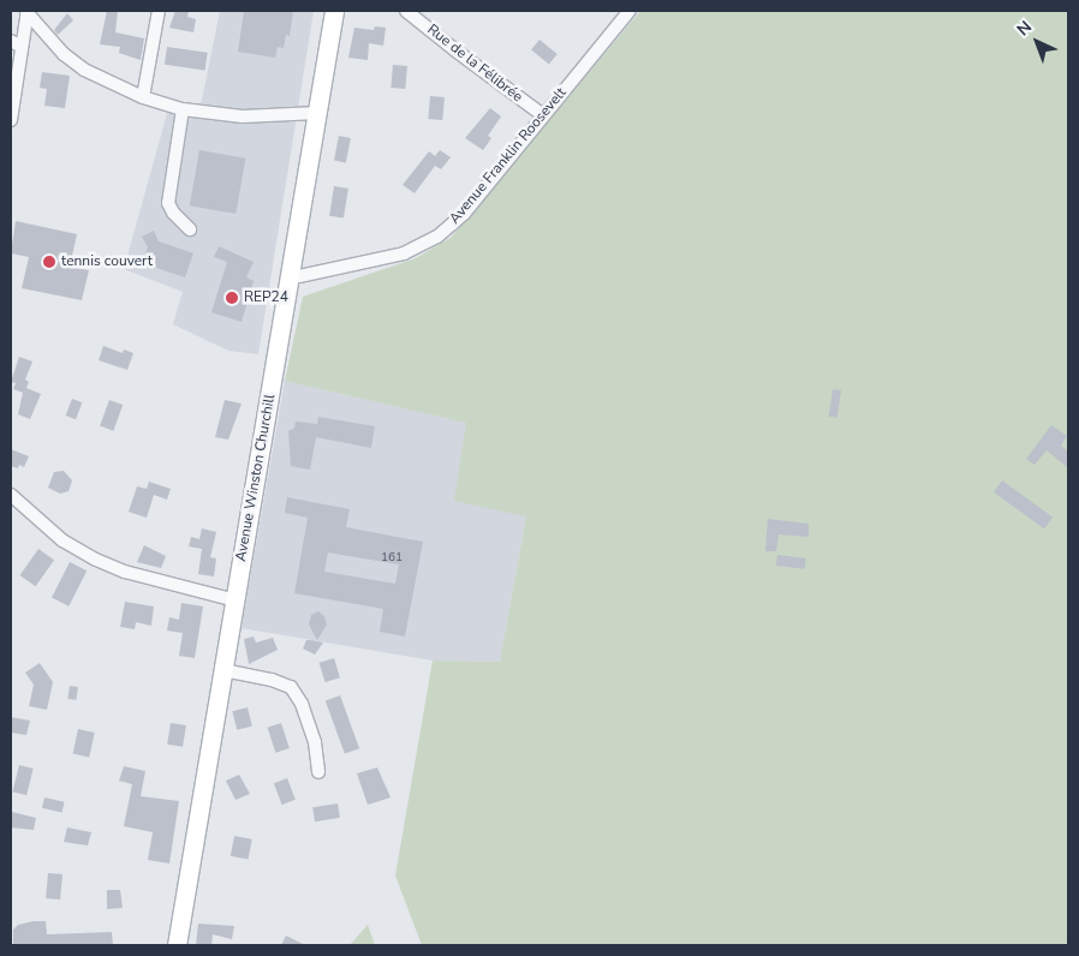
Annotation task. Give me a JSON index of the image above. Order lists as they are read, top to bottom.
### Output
{
  "streets": {
    "main road": ["Avenue Winston Churchill"],
    "street": ["Rue de la Félibrée", "Avenue Franklin Roosevelt"]
  },
  "crossings": [
    ["Rue de la Félibrée", "Avenue Franklin Roosevelt"],
    ["Avenue Franklin Roosevelt", "Avenue Winston Churchill"]
  ],
  "places": ["tennis couvert", "REP24"],
  "house_numbers": ["161"],
  "north": "top left"
}
